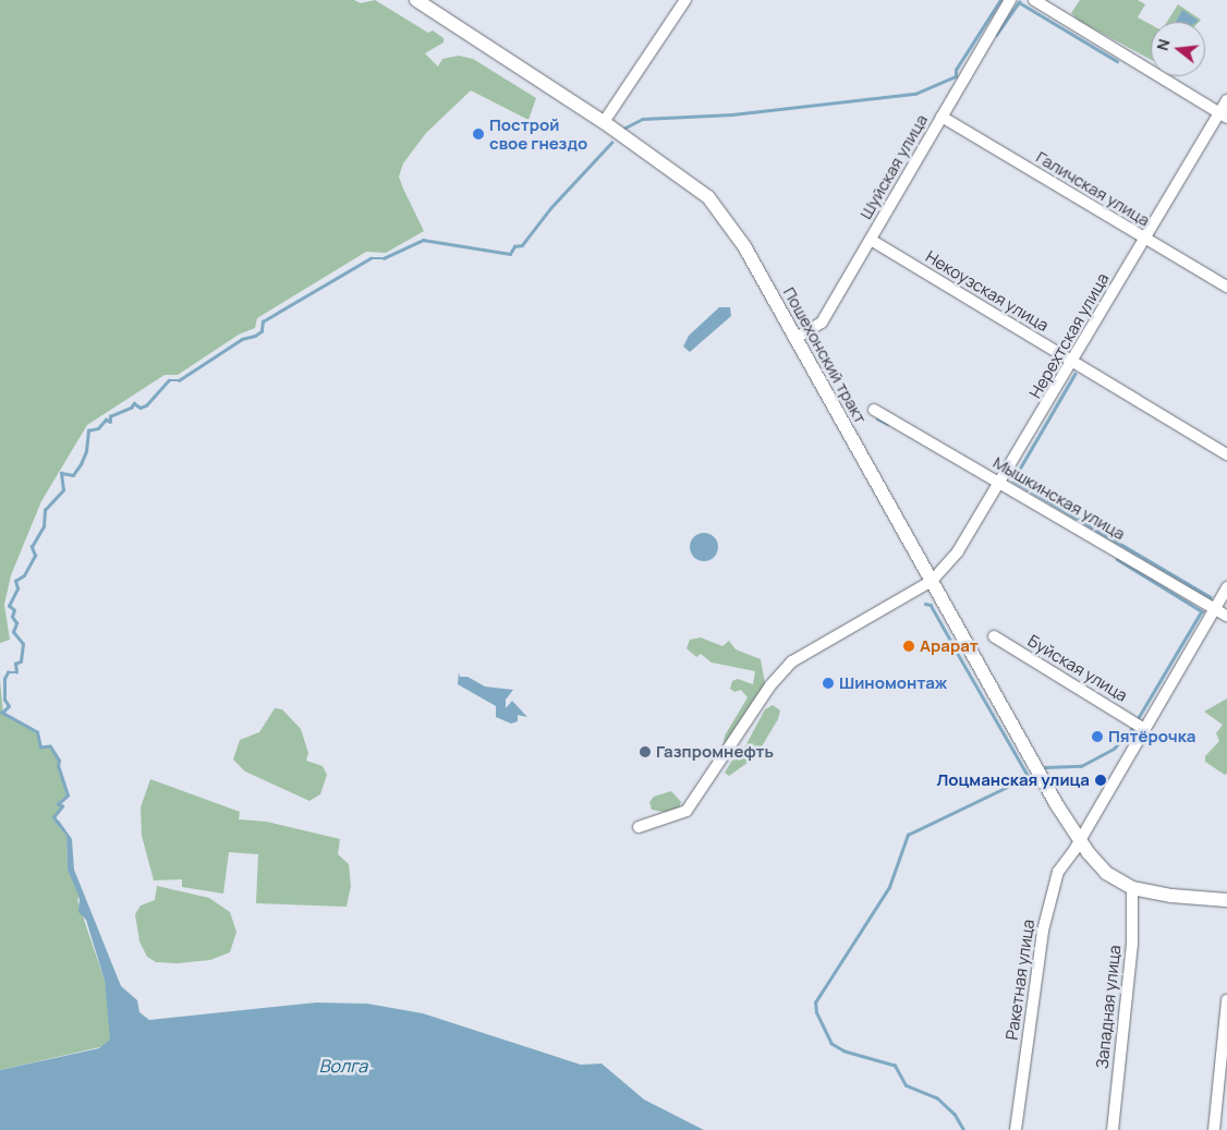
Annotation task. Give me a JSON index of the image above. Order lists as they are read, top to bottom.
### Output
{
  "streets": {
    "main road": ["Пошехонский тракт"],
    "street": [
      "Шуйская улица",
      "Галичская улица",
      "Некоузская улица",
      "Нерехтская улица",
      "Мышкинская улица",
      "Буйская улица",
      "Ракетная улица",
      "Западная улица"
    ]
  },
  "crossings": [
    ["Шуйская улица", "Галичская улица"],
    ["Шуйская улица", "Некоузская улица"],
    ["Шуйская улица", "Пошехонский тракт"],
    ["Галичская улица", "Нерехтская улица"],
    ["Некоузская улица", "Нерехтская улица"],
    ["Нерехтская улица", "Пошехонский тракт"],
    ["Нерехтская улица", "Мышкинская улица"],
    ["Пошехонский тракт", "Ракетная улица"],
    ["Пошехонский тракт", "Западная улица"],
    ["Мышкинская улица", "Ракетная улица"],
    ["Буйская улица", "Ракетная улица"]
  ],
  "water": ["Волга"],
  "places": [
    "Построй свое гнездо",
    "Арарат",
    "Шиномонтаж",
    "Пятёрочка",
    "Газпромнефть",
    "Лоцманская улица"
  ],
  "north": "left"
}
